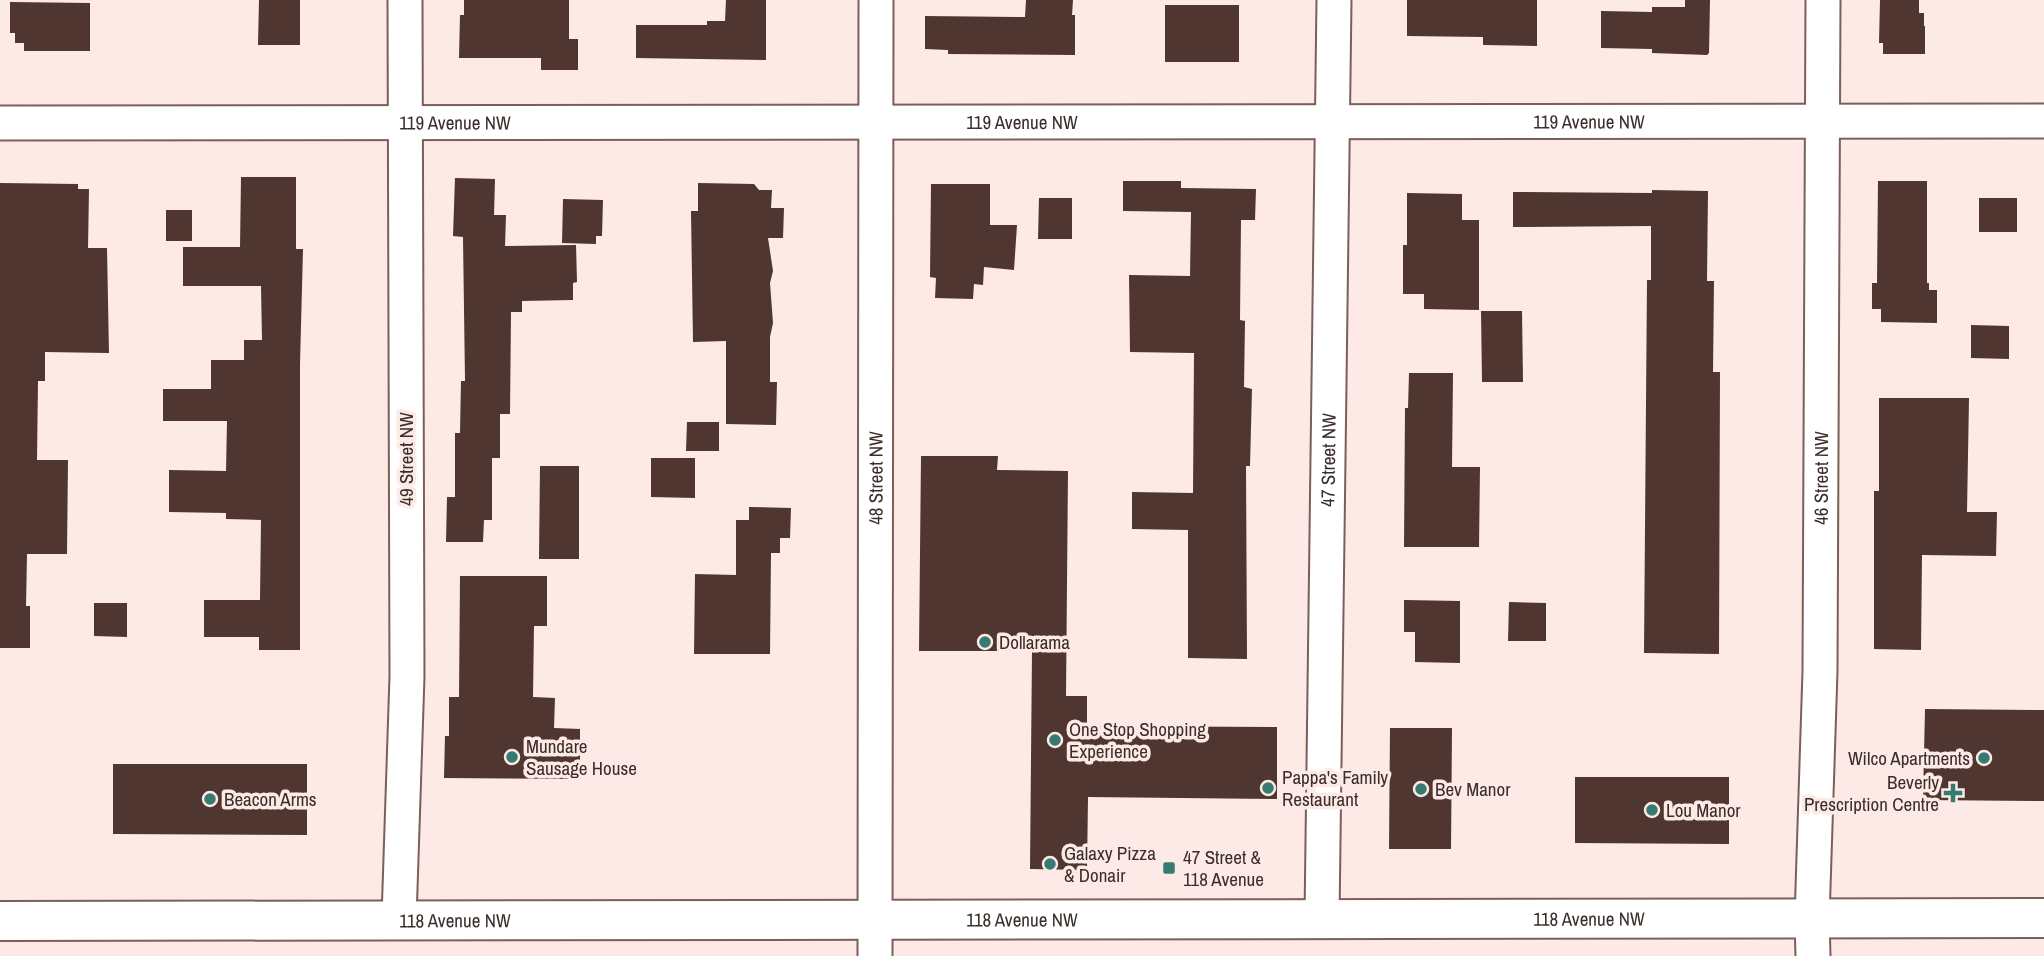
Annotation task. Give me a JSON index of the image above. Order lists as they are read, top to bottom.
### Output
{
  "streets": {
    "main road": ["118 Avenue NW"],
    "street": [
      "119 Avenue NW",
      "49 Street NW",
      "47 Street NW",
      "48 Street NW",
      "46 Street NW"
    ]
  },
  "crossings": [
    ["119 Avenue NW", "49 Street NW"],
    ["119 Avenue NW", "47 Street NW"],
    ["119 Avenue NW", "48 Street NW"],
    ["119 Avenue NW", "46 Street NW"],
    ["49 Street NW", "118 Avenue NW"],
    ["47 Street NW", "118 Avenue NW"],
    ["48 Street NW", "118 Avenue NW"],
    ["46 Street NW", "118 Avenue NW"]
  ],
  "places": {
    "other": [
      "Dollarama",
      "One Stop Shopping Experience",
      "Mundare Sausage House",
      "Wilco Apartments",
      "Pappa's Family Restaurant",
      "Bev Manor",
      "Beacon Arms",
      "Lou Manor",
      "Galaxy Pizza & Donair"
    ],
    "health": ["Beverly Prescription Centre"],
    "transit": ["47 Street & 118 Avenue"]
  }
}
